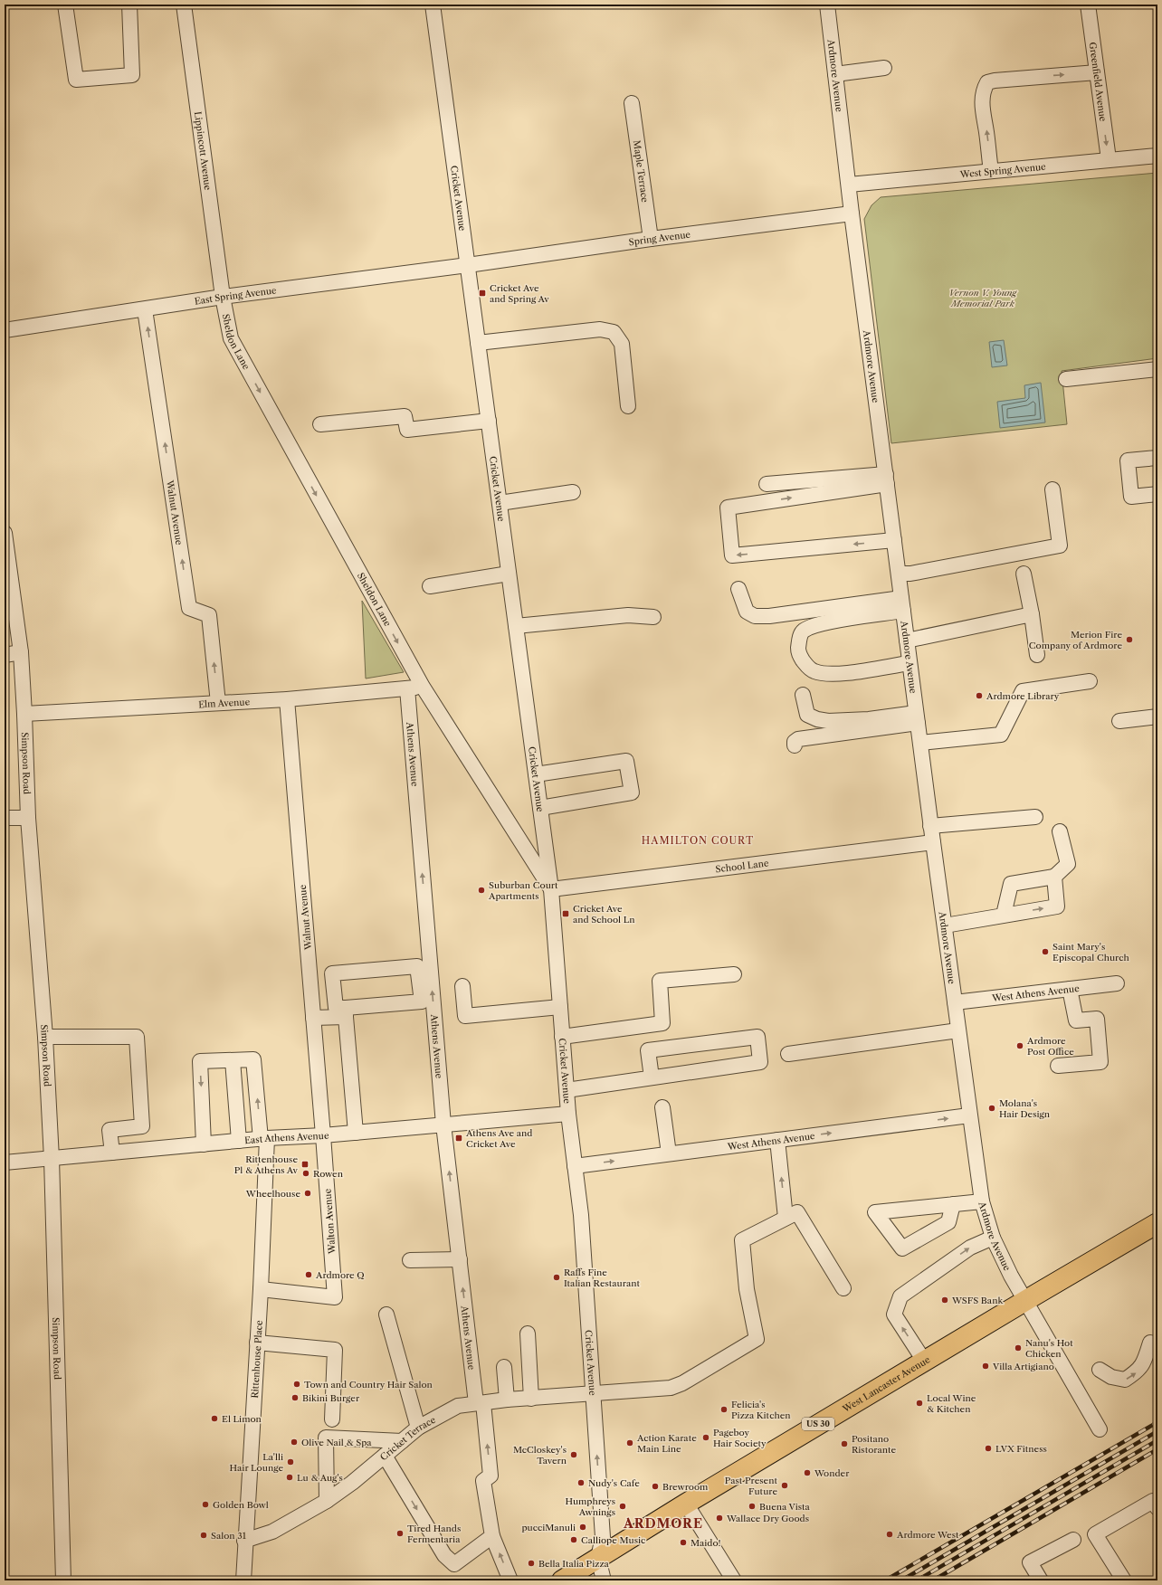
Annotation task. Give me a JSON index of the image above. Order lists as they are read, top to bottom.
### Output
{
  "streets": {
    "highway": ["West Lancaster Avenue", "US 30"],
    "street": [
      "Ardmore Avenue",
      "Greenfield Avenue",
      "Lippincott Avenue",
      "West Spring Avenue",
      "Maple Terrace",
      "Cricket Avenue",
      "Spring Avenue",
      "East Spring Avenue",
      "Sheldon Lane",
      "Walnut Avenue",
      "Elm Avenue",
      "Athens Avenue",
      "Simpson Road",
      "School Lane",
      "West Athens Avenue",
      "East Athens Avenue",
      "Walton Avenue",
      "Rittenhouse Place",
      "Cricket Terrace"
    ]
  },
  "crossings": [
    ["Ardmore Avenue", "West Spring Avenue"],
    ["Ardmore Avenue", "Spring Avenue"],
    ["Ardmore Avenue", "School Lane"],
    ["Ardmore Avenue", "West Athens Avenue"],
    ["Ardmore Avenue", "West Lancaster Avenue"],
    ["Greenfield Avenue", "West Spring Avenue"],
    ["Lippincott Avenue", "East Spring Avenue"],
    ["Lippincott Avenue", "Sheldon Lane"],
    ["Maple Terrace", "Spring Avenue"],
    ["Cricket Avenue", "Spring Avenue"],
    ["Cricket Avenue", "East Spring Avenue"],
    ["Cricket Avenue", "Sheldon Lane"],
    ["Cricket Avenue", "School Lane"],
    ["Cricket Avenue", "West Athens Avenue"],
    ["Cricket Avenue", "East Athens Avenue"],
    ["Cricket Avenue", "West Lancaster Avenue"],
    ["Cricket Avenue", "US 30"],
    ["Cricket Avenue", "Cricket Terrace"],
    ["Spring Avenue", "East Spring Avenue"],
    ["East Spring Avenue", "Sheldon Lane"],
    ["East Spring Avenue", "Walnut Avenue"],
    ["Sheldon Lane", "Elm Avenue"],
    ["Sheldon Lane", "School Lane"],
    ["Walnut Avenue", "Elm Avenue"],
    ["Walnut Avenue", "East Athens Avenue"],
    ["Walnut Avenue", "Walton Avenue"],
    ["Elm Avenue", "Athens Avenue"],
    ["Elm Avenue", "Simpson Road"],
    ["Athens Avenue", "East Athens Avenue"],
    ["Athens Avenue", "Cricket Terrace"],
    ["Simpson Road", "East Athens Avenue"],
    ["East Athens Avenue", "Walton Avenue"],
    ["East Athens Avenue", "Rittenhouse Place"],
    ["Walton Avenue", "Rittenhouse Place"],
    ["Rittenhouse Place", "Cricket Terrace"],
    ["West Lancaster Avenue", "US 30"]
  ],
  "one_way": ["Greenfield Avenue", "Sheldon Lane", "Walnut Avenue"],
  "districts": ["HAMILTON COURT", "ARDMORE"],
  "parks": ["Vernon V. Young Memorial Park"],
  "places": {
    "transit": [
      "Cricket Ave and Spring Av",
      "Cricket Ave and School Ln",
      "Athens Ave and Cricket Ave",
      "Rittenhouse Pl & Athens Av"
    ],
    "other": [
      "Merion Fire Company of Ardmore",
      "Ardmore Library",
      "Suburban Court Apartments",
      "Saint Mary's Episcopal Church",
      "Ardmore Post Office",
      "Molana's Hair Design",
      "Rowen",
      "Wheelhouse",
      "Ardmore Q",
      "Raffs Fine Italian Restaurant",
      "WSFS Bank",
      "Nanu's Hot Chicken",
      "Villa Artigiano",
      "Town and Country Hair Salon",
      "Bikini Burger",
      "Local Wine & Kitchen",
      "Felicia's Pizza Kitchen",
      "El Limon",
      "Pageboy Hair Society",
      "Olive Nail & Spa",
      "Action Karate Main Line",
      "Positano Ristorante",
      "LVX Fitness",
      "McCloskey's Tavern",
      "La'lli Hair Lounge",
      "Wonder",
      "Lu & Aug's",
      "Nudy's Cafe",
      "Past Present Future",
      "Brewroom",
      "Golden Bowl",
      "Humphreys Awnings",
      "Buena Vista",
      "Wallace Dry Goods",
      "pucciManuli",
      "Tired Hands Fermentaria",
      "Ardmore West",
      "Salon 31",
      "Calliope Music",
      "Maido!",
      "Bella Italia Pizza"
    ]
  }
}
